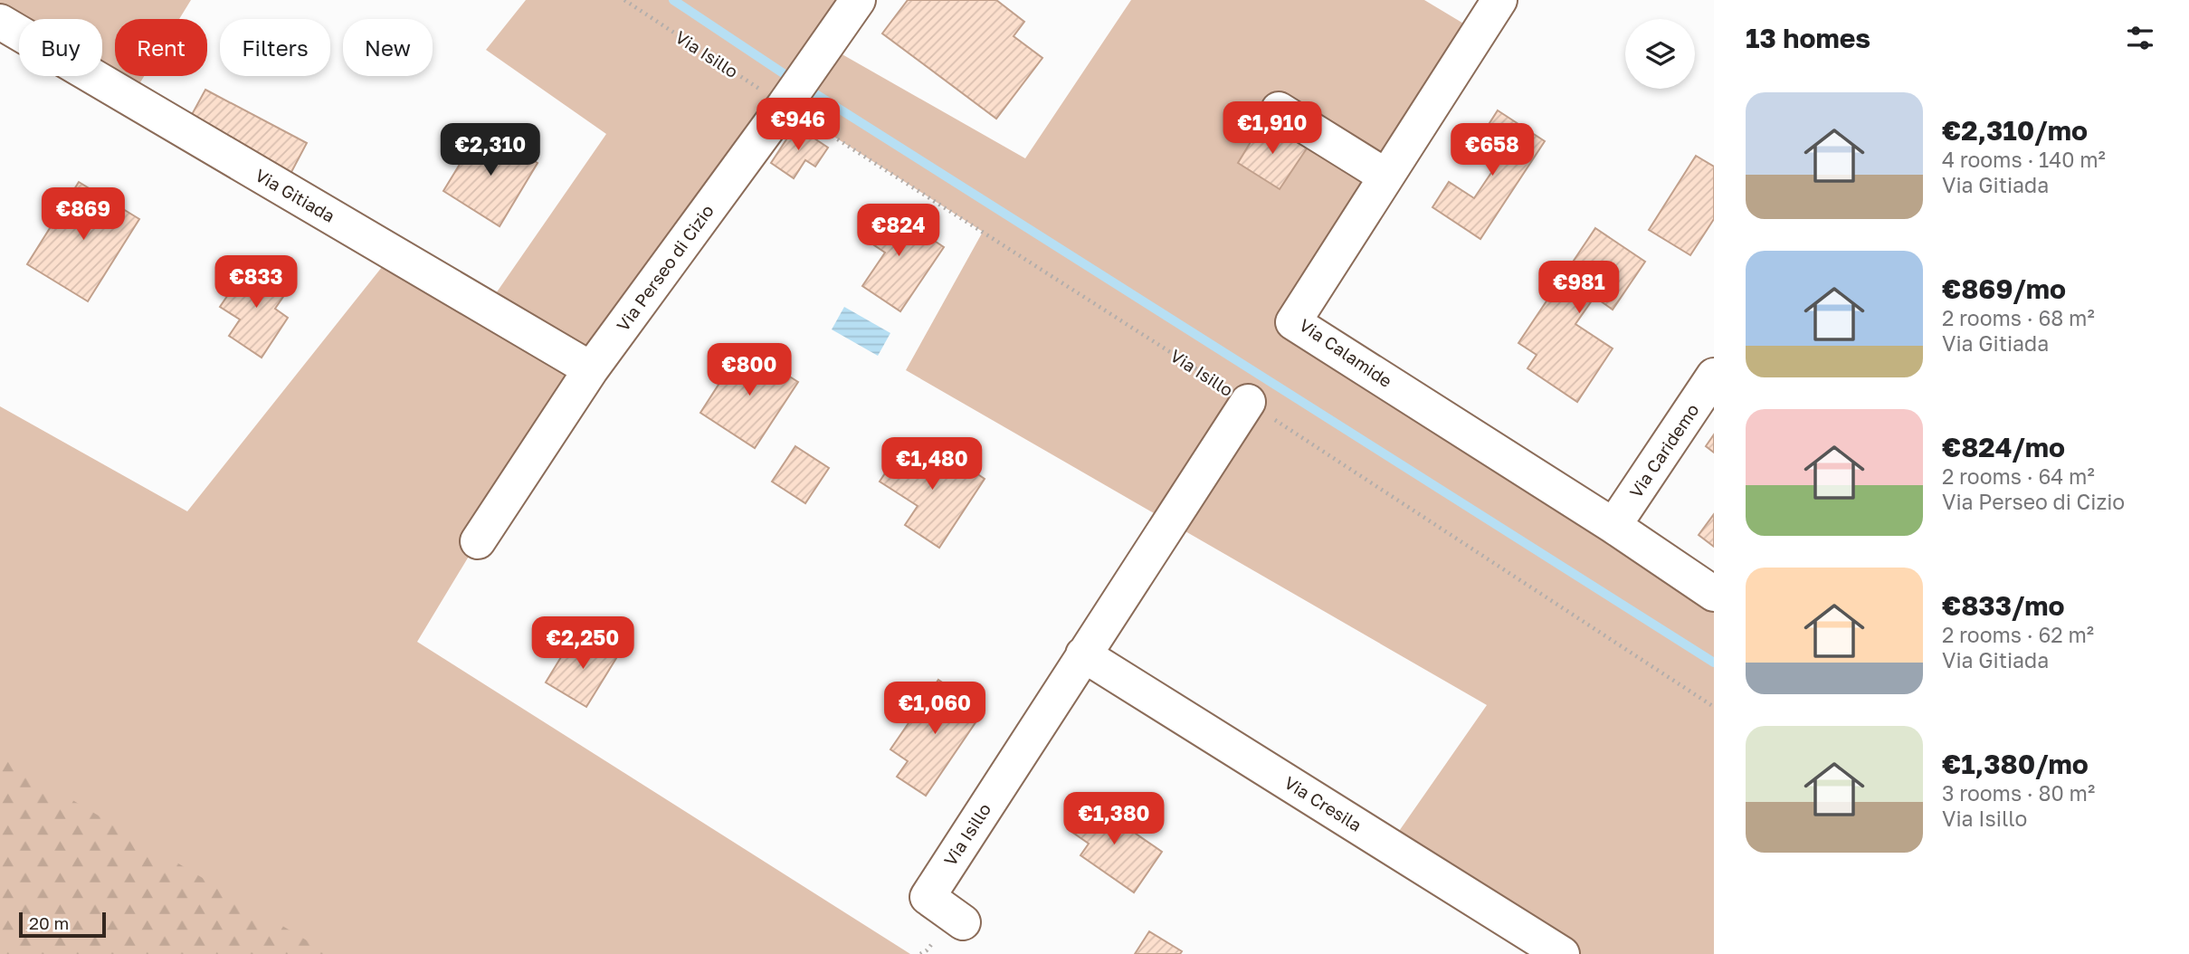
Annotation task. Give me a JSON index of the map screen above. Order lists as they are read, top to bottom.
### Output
{
  "streets": {
    "street": [
      "Via Isillo",
      "Via Gitiada",
      "Via Perseo di Cizio",
      "Via Calamide",
      "Via Caridemo",
      "Via Cresila"
    ]
  },
  "crossings": [
    ["Via Isillo", "Via Perseo di Cizio"],
    ["Via Isillo", "Via Cresila"],
    ["Via Gitiada", "Via Perseo di Cizio"],
    ["Via Calamide", "Via Caridemo"]
  ],
  "scale_bar": "20 m",
  "page": {
    "heading": "13 homes",
    "chip": [
      "Buy",
      "Rent",
      "Filters",
      "New"
    ],
    "list": [
      {
        "name": "€2,310/mo",
        "note": "4 rooms · 140 m² · Via Gitiada"
      },
      {
        "name": "€869/mo",
        "note": "2 rooms · 68 m² · Via Gitiada"
      },
      {
        "name": "€824/mo",
        "note": "2 rooms · 64 m² · Via Perseo di Cizio"
      },
      {
        "name": "€833/mo",
        "note": "2 rooms · 62 m² · Via Gitiada"
      },
      {
        "name": "€1,380/mo",
        "note": "3 rooms · 80 m² · Via Isillo"
      }
    ],
    "price": [
      "€946",
      "€1,910",
      "€2,310",
      "€658",
      "€869",
      "€824",
      "€833",
      "€981",
      "€800",
      "€1,480",
      "€2,250",
      "€1,060",
      "€1,380"
    ],
    "scale": "20 m"
  }
}
